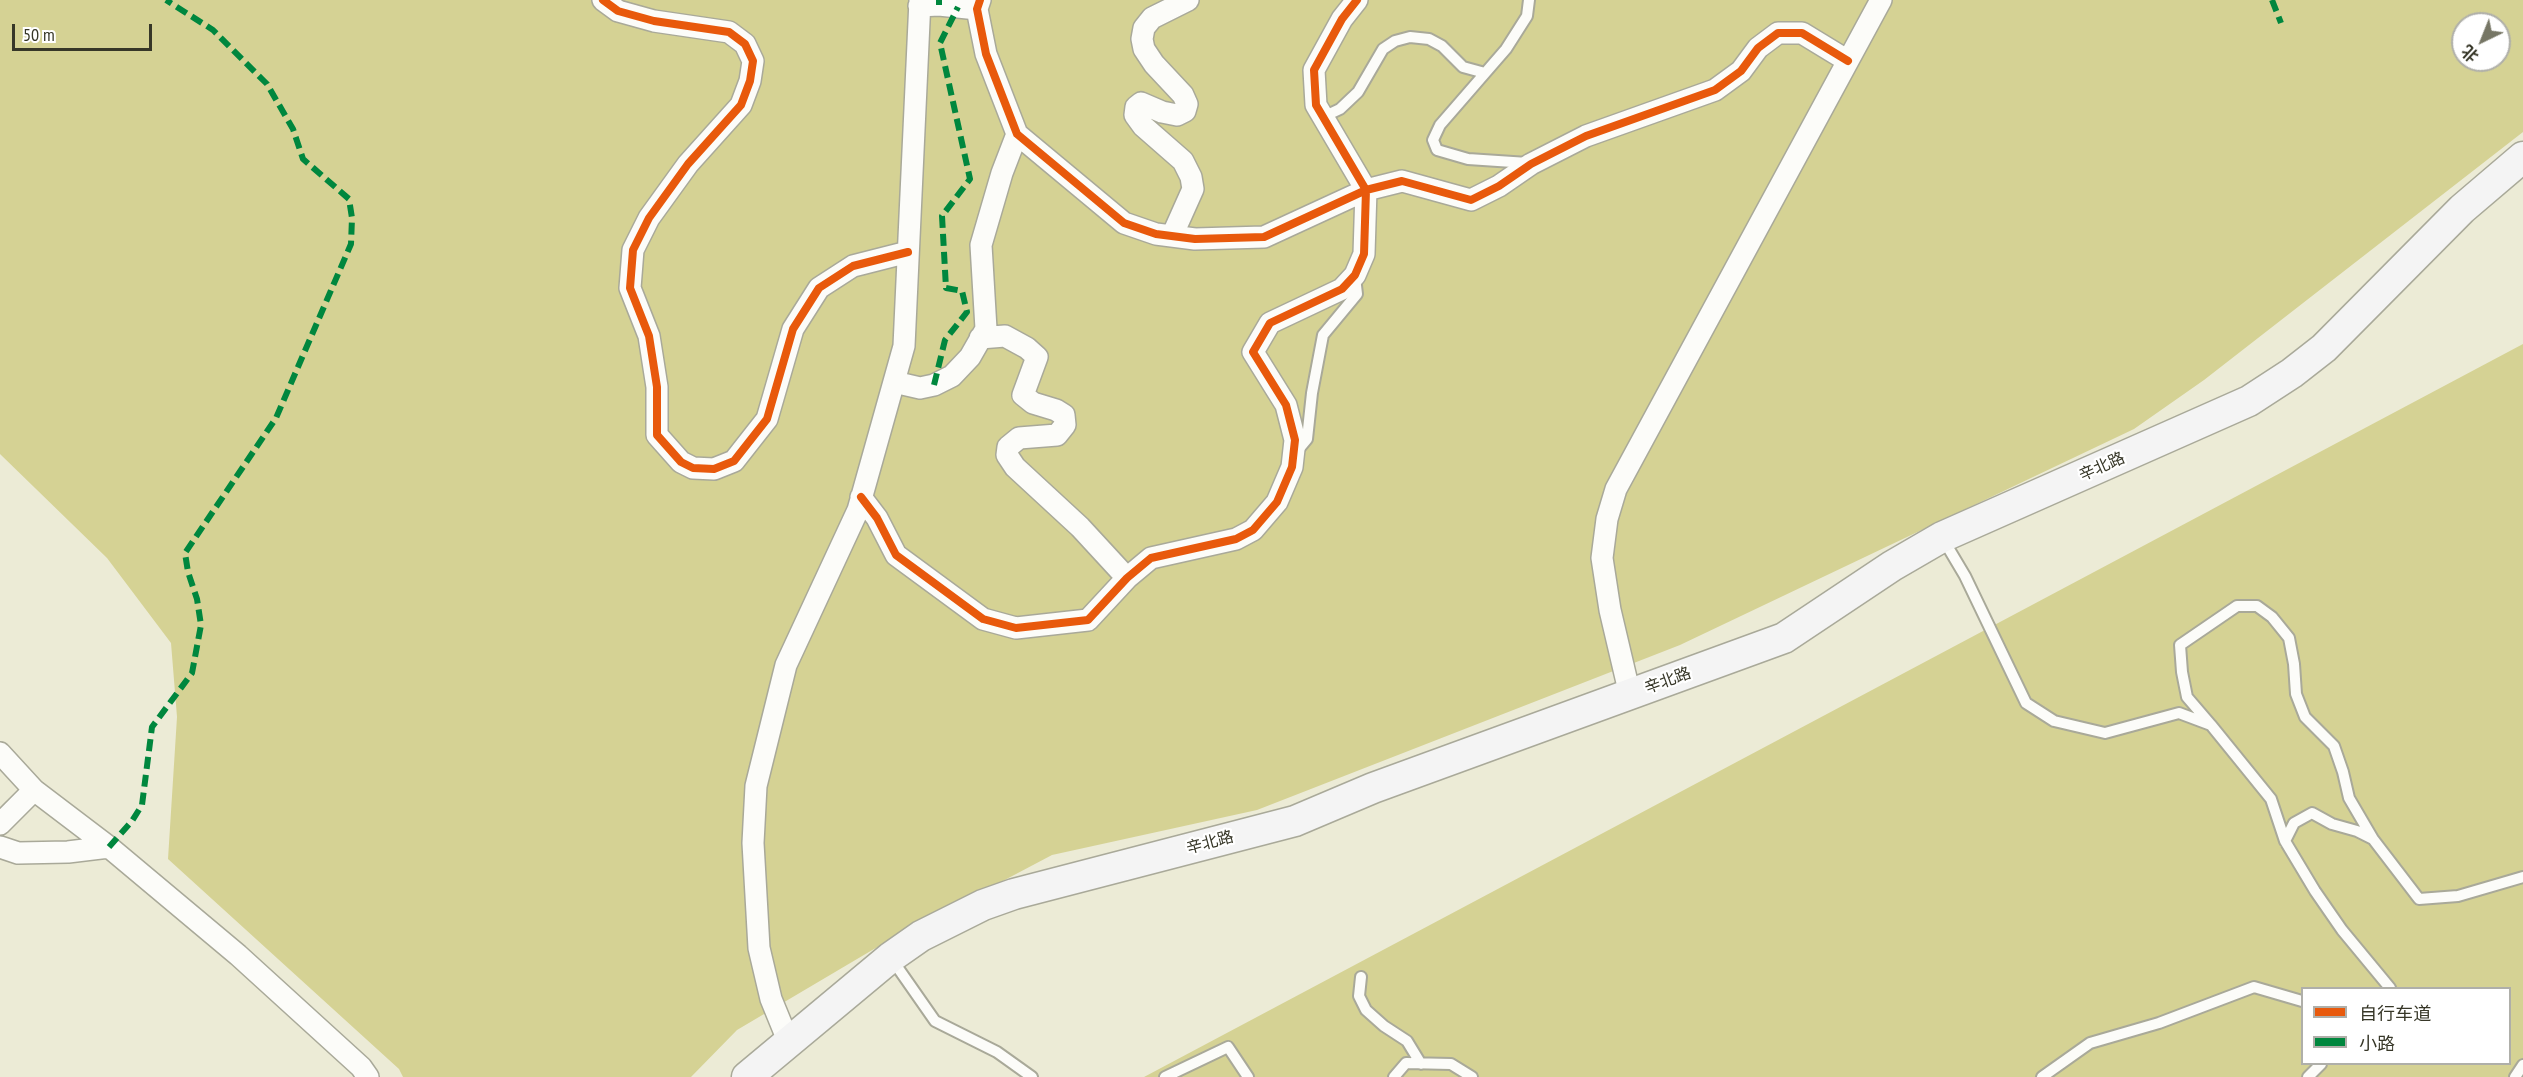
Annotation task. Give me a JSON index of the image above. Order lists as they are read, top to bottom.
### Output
{
  "streets": {
    "main road": ["辛北路"]
  },
  "legend": ["自行车道", "小路"],
  "scale_bar": "50 m",
  "north": "bottom left"
}
